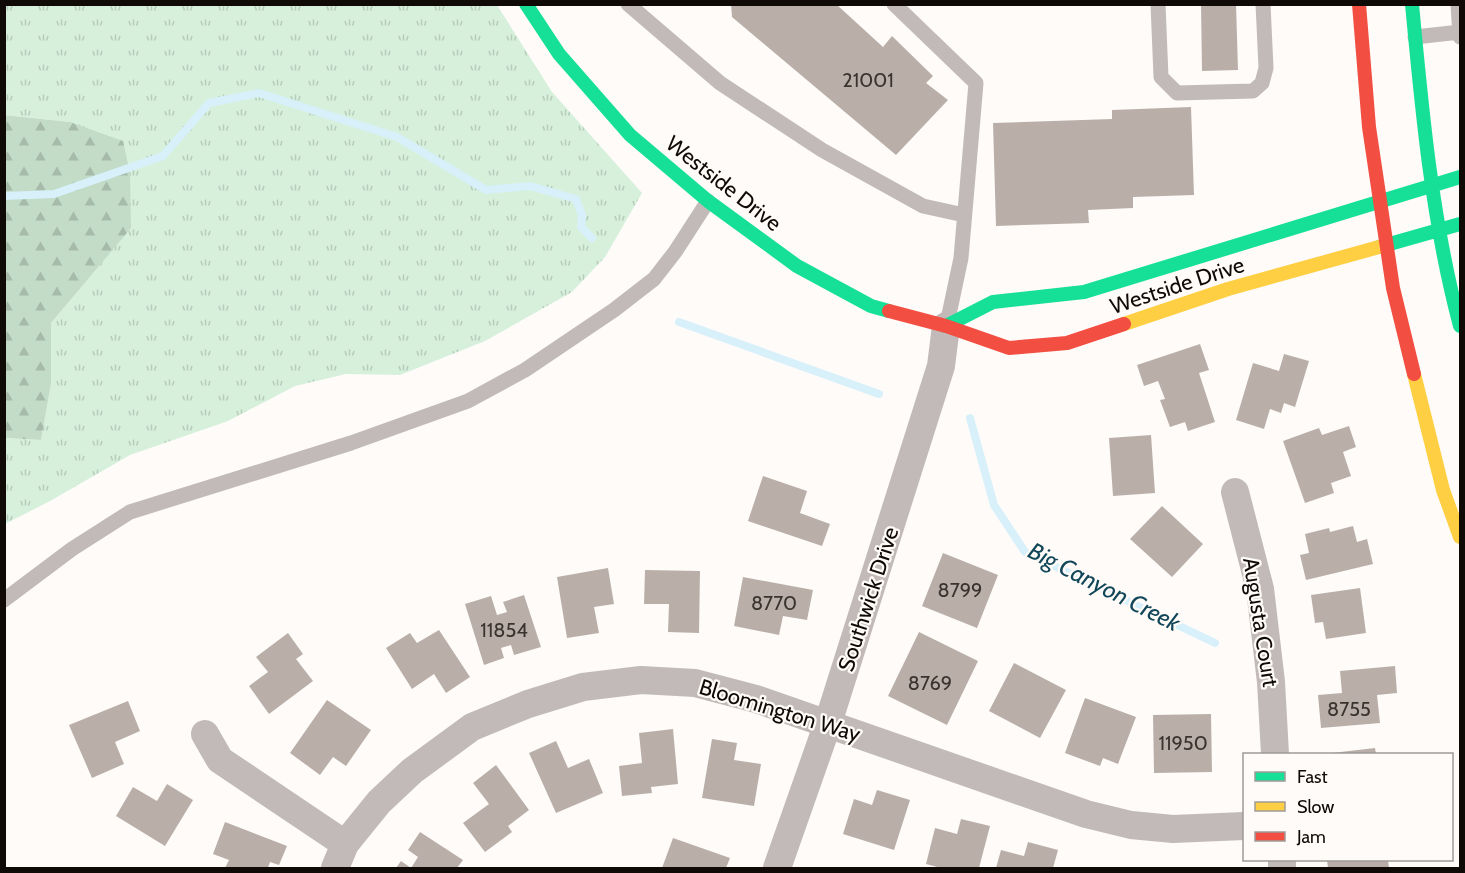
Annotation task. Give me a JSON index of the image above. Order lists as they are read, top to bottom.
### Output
{
  "streets": {
    "street": [
      "Westside Drive",
      "Southwick Drive",
      "Augusta Court",
      "Bloomington Way"
    ]
  },
  "crossings": [
    ["Westside Drive", "Southwick Drive"],
    ["Southwick Drive", "Bloomington Way"]
  ],
  "water": ["Big Canyon Creek"],
  "house_numbers": [
    "21001",
    "8799",
    "8770",
    "11854",
    "8769",
    "8755",
    "11950"
  ],
  "legend": ["Fast", "Slow", "Jam"]
}
